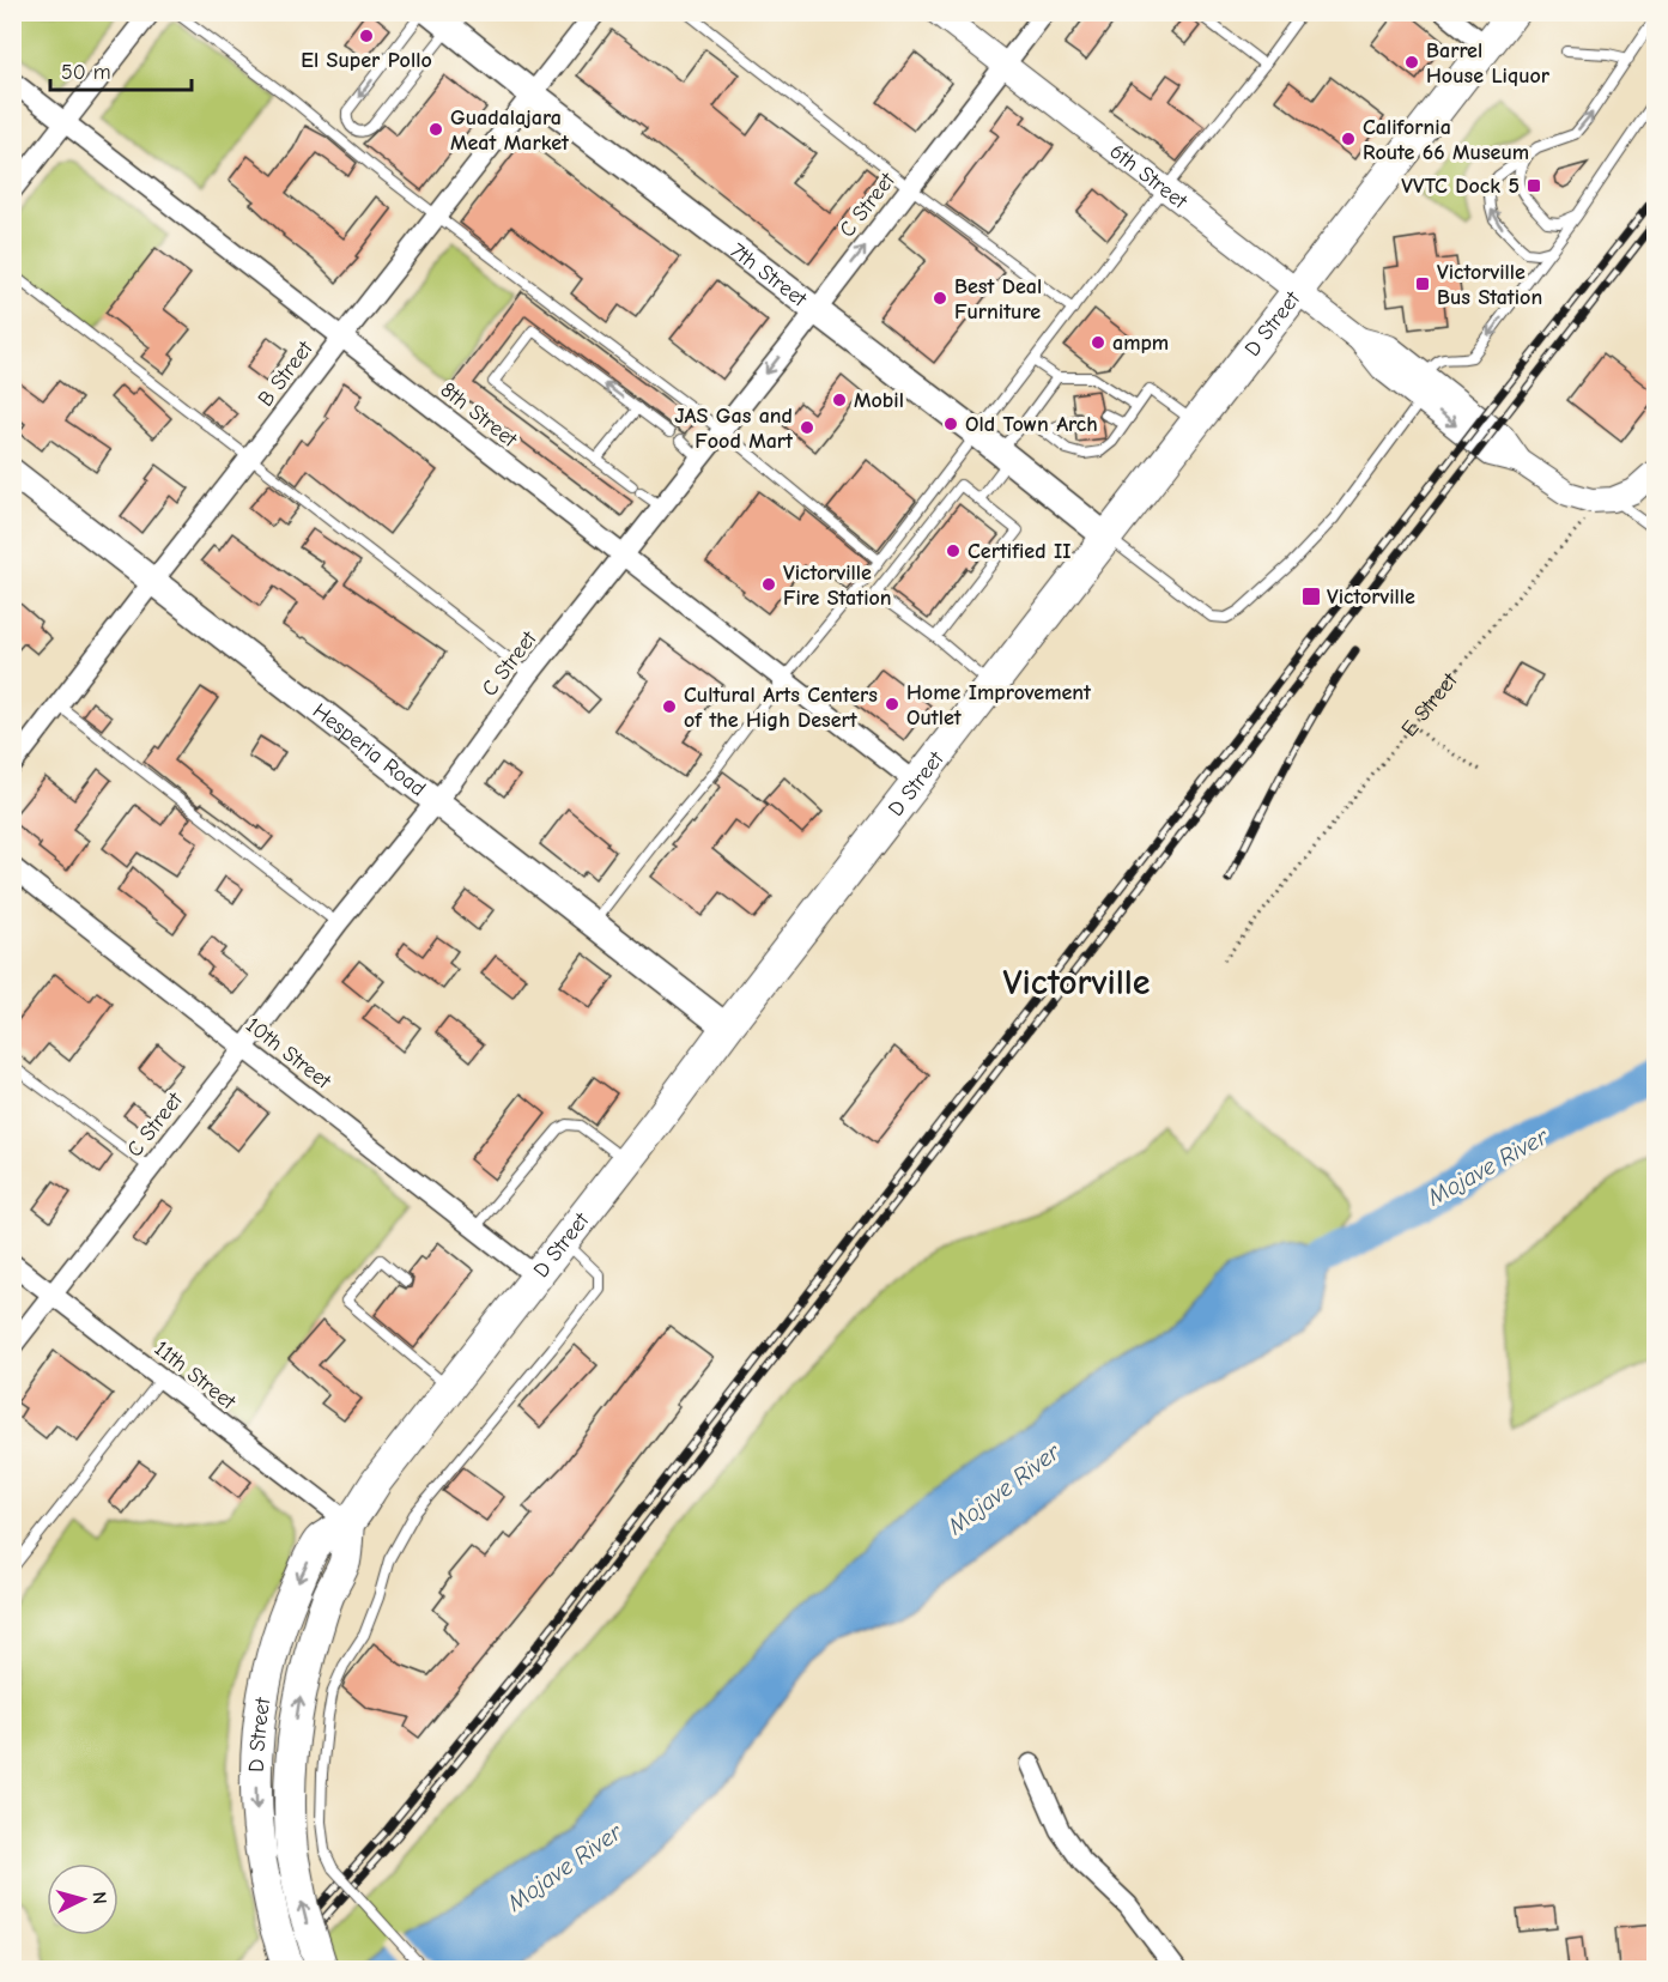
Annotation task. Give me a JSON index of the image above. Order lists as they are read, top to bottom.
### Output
{
  "streets": {
    "main road": ["7th Street", "D Street", "Hesperia Road"],
    "street": [
      "6th Street",
      "C Street",
      "B Street",
      "8th Street",
      "10th Street",
      "11th Street"
    ],
    "path": ["E Street"]
  },
  "crossings": [
    ["6th Street", "C Street"],
    ["6th Street", "D Street"],
    ["6th Street", "E Street"],
    ["C Street", "7th Street"],
    ["C Street", "8th Street"],
    ["C Street", "Hesperia Road"],
    ["C Street", "10th Street"],
    ["C Street", "11th Street"],
    ["7th Street", "D Street"],
    ["7th Street", "B Street"],
    ["D Street", "8th Street"],
    ["D Street", "Hesperia Road"],
    ["D Street", "10th Street"],
    ["D Street", "11th Street"],
    ["B Street", "8th Street"],
    ["B Street", "Hesperia Road"]
  ],
  "districts": ["Victorville"],
  "water": ["Mojave River"],
  "places": {
    "other": [
      "El Super Pollo",
      "Barrel House Liquor",
      "Guadalajara Meat Market",
      "California Route 66 Museum",
      "Best Deal Furniture",
      "ampm",
      "Mobil",
      "Old Town Arch",
      "JAS Gas and Food Mart",
      "Certified II",
      "Victorville Fire Station",
      "Home Improvement Outlet",
      "Cultural Arts Centers of the High Desert"
    ],
    "transit": ["VVTC Dock 5", "Victorville Bus Station", "Victorville"]
  },
  "scale_bar": "50 m",
  "north": "right"
}
